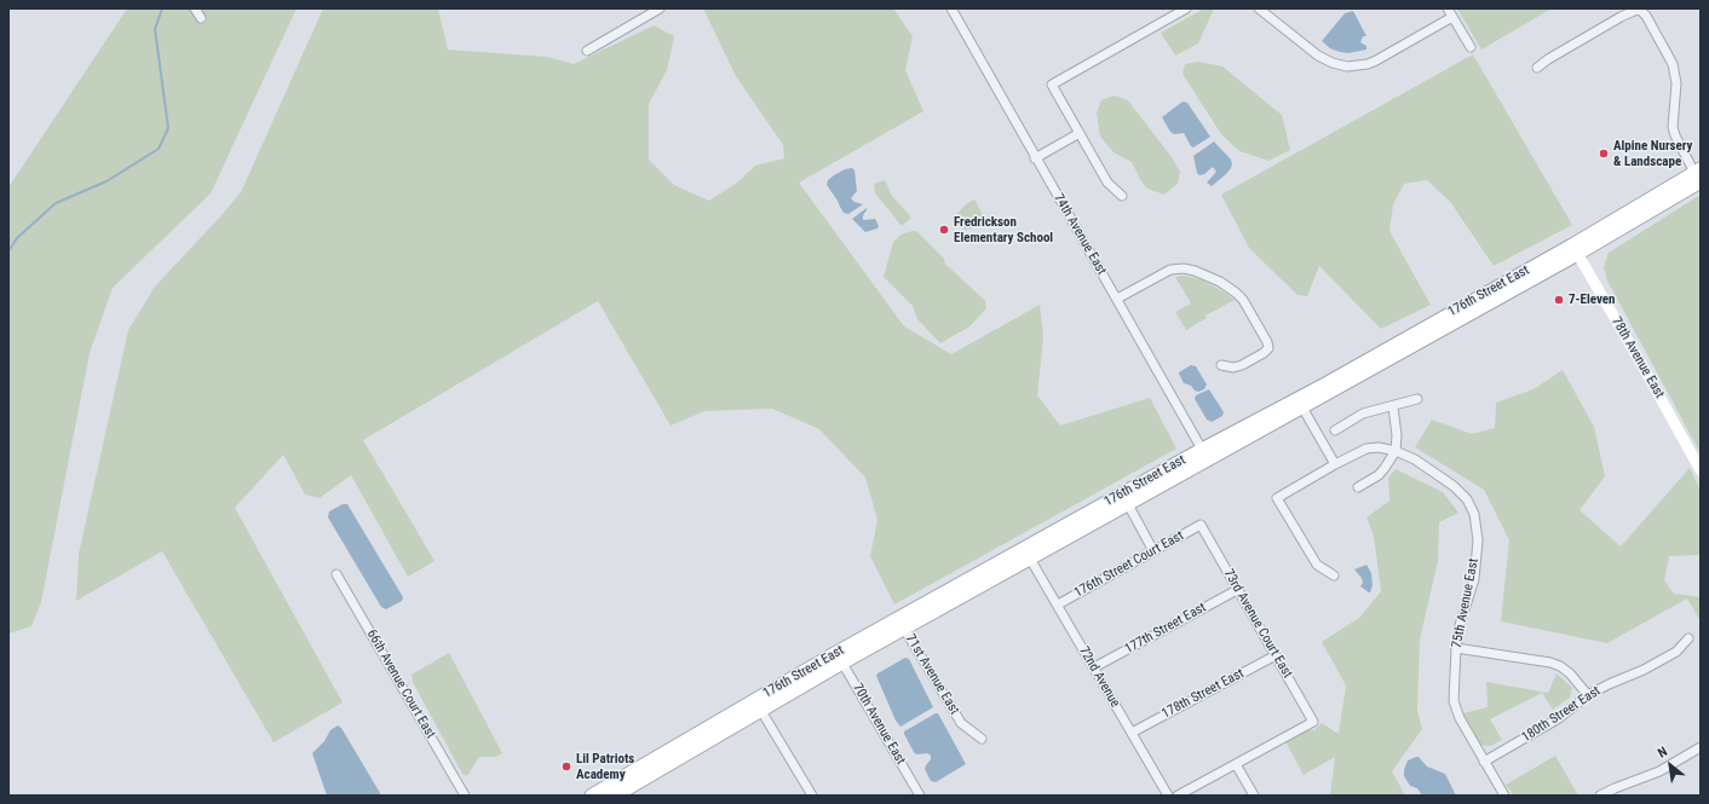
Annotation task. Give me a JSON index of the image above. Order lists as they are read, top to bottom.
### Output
{
  "streets": {
    "main road": ["176th Street East"],
    "street": [
      "74th Avenue East",
      "78th Avenue East",
      "176th Street Court East",
      "75th Avenue East",
      "73rd Avenue Court East",
      "177th Street East",
      "71st Avenue East",
      "72nd Avenue",
      "66th Avenue Court East",
      "178th Street East",
      "180th Street East",
      "70th Avenue East"
    ]
  },
  "crossings": [
    ["74th Avenue East", "176th Street East"],
    ["176th Street East", "78th Avenue East"],
    ["176th Street East", "71st Avenue East"],
    ["176th Street East", "72nd Avenue"],
    ["176th Street East", "70th Avenue East"],
    ["176th Street Court East", "73rd Avenue Court East"],
    ["176th Street Court East", "72nd Avenue"],
    ["75th Avenue East", "180th Street East"],
    ["73rd Avenue Court East", "177th Street East"],
    ["73rd Avenue Court East", "178th Street East"],
    ["177th Street East", "72nd Avenue"],
    ["72nd Avenue", "178th Street East"]
  ],
  "places": [
    "Alpine Nursery & Landscape",
    "Fredrickson Elementary School",
    "7-Eleven",
    "Lil Patriots Academy"
  ],
  "north": "top left"
}
